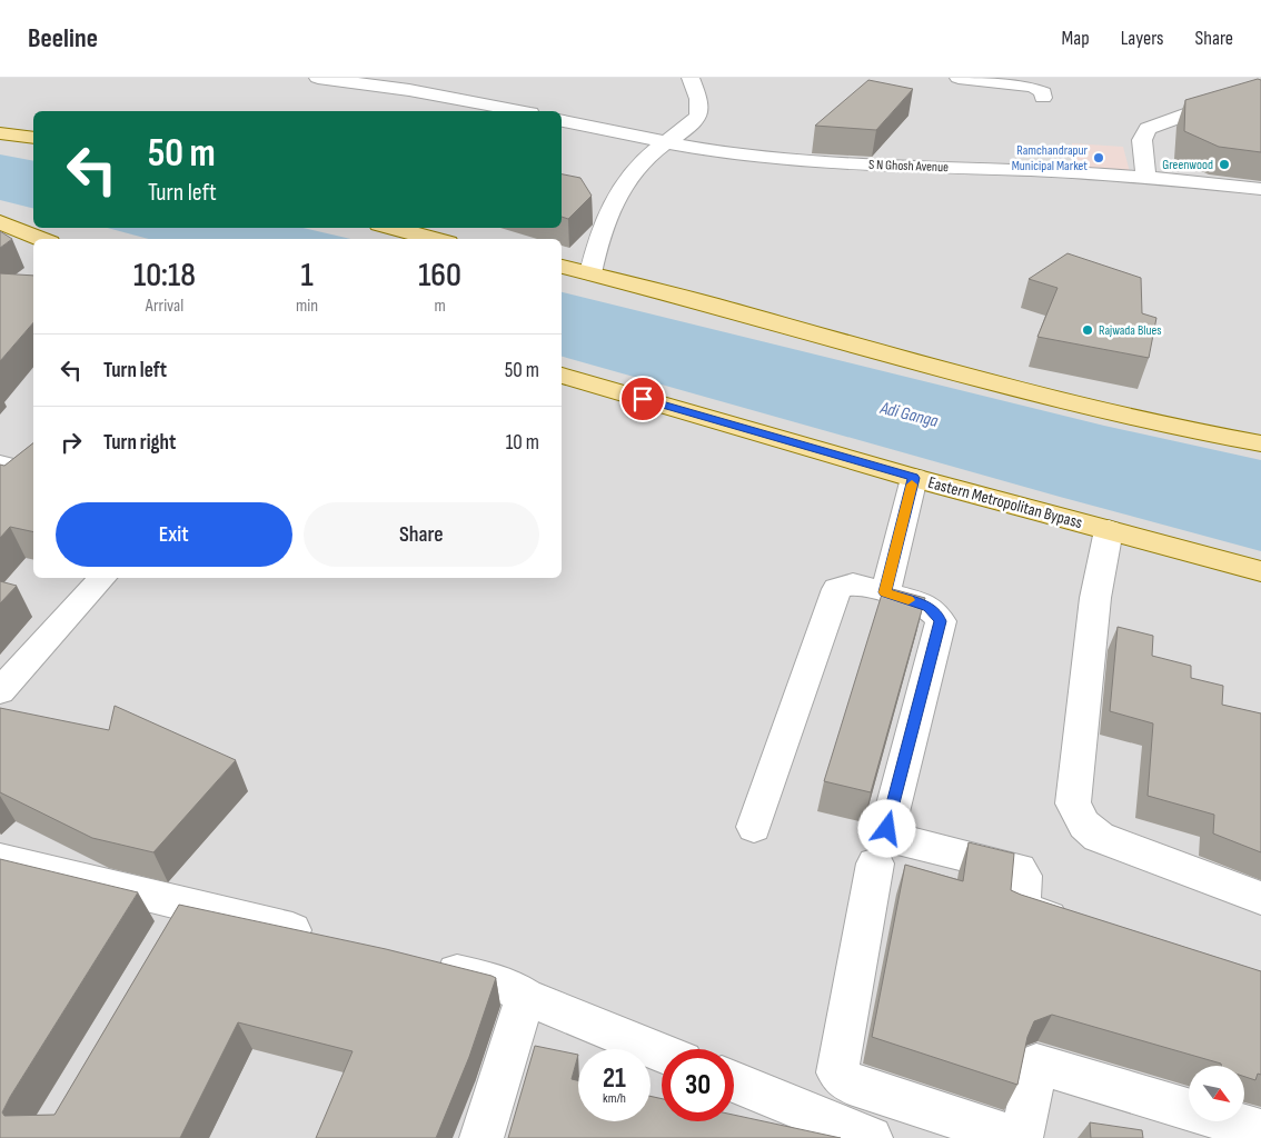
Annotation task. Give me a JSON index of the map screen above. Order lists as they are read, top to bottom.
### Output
{
  "streets": {
    "main road": ["Eastern Metropolitan Bypass"],
    "street": ["S N Ghosh Avenue"]
  },
  "water": ["Adi Ganga"],
  "places": ["Ramchandrapur Municipal Market", "Greenwood", "Rajwada Blues"],
  "north": "bottom right",
  "page": {
    "header": "Beeline",
    "nav": ["Map", "Layers", "Share"],
    "turn": ["50 m", "Turn left"],
    "eta": [
      "10:18",
      "Arrival",
      "1",
      "min",
      "160",
      "m"
    ],
    "list": [
      {
        "name": "Turn left",
        "value": "50 m"
      },
      {
        "name": "Turn right",
        "value": "10 m"
      }
    ],
    "buttons": ["Exit", "Share"],
    "speed": "21 km/h",
    "limit": "30"
  }
}
